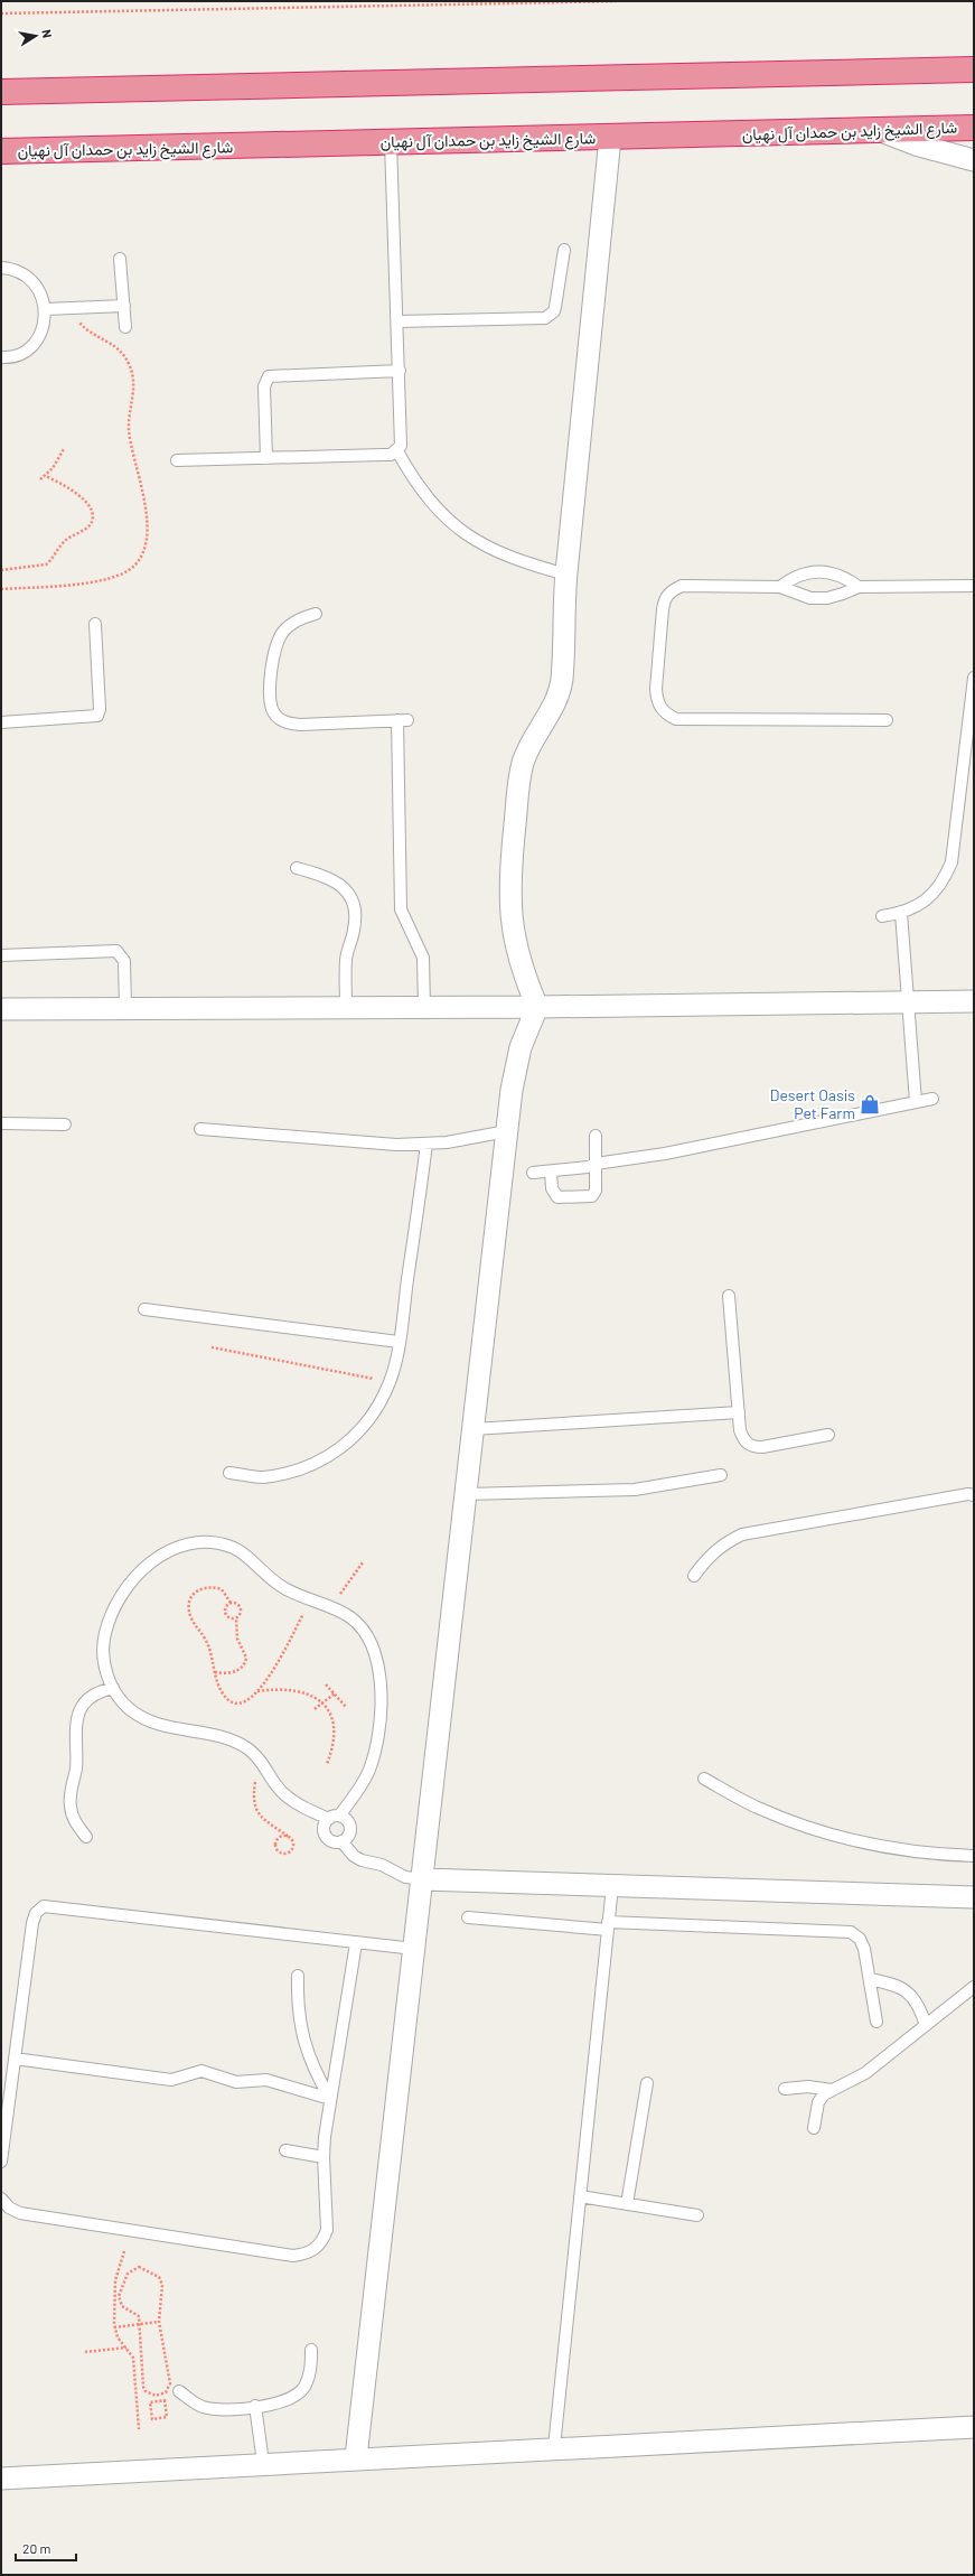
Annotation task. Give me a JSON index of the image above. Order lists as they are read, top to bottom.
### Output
{
  "streets": {
    "highway": ["شارع الشيخ زايد بن حمدان آل نهيان"]
  },
  "places": {
    "shop": ["Desert Oasis Pet Farm"]
  },
  "scale_bar": "20 m",
  "north": "right"
}
